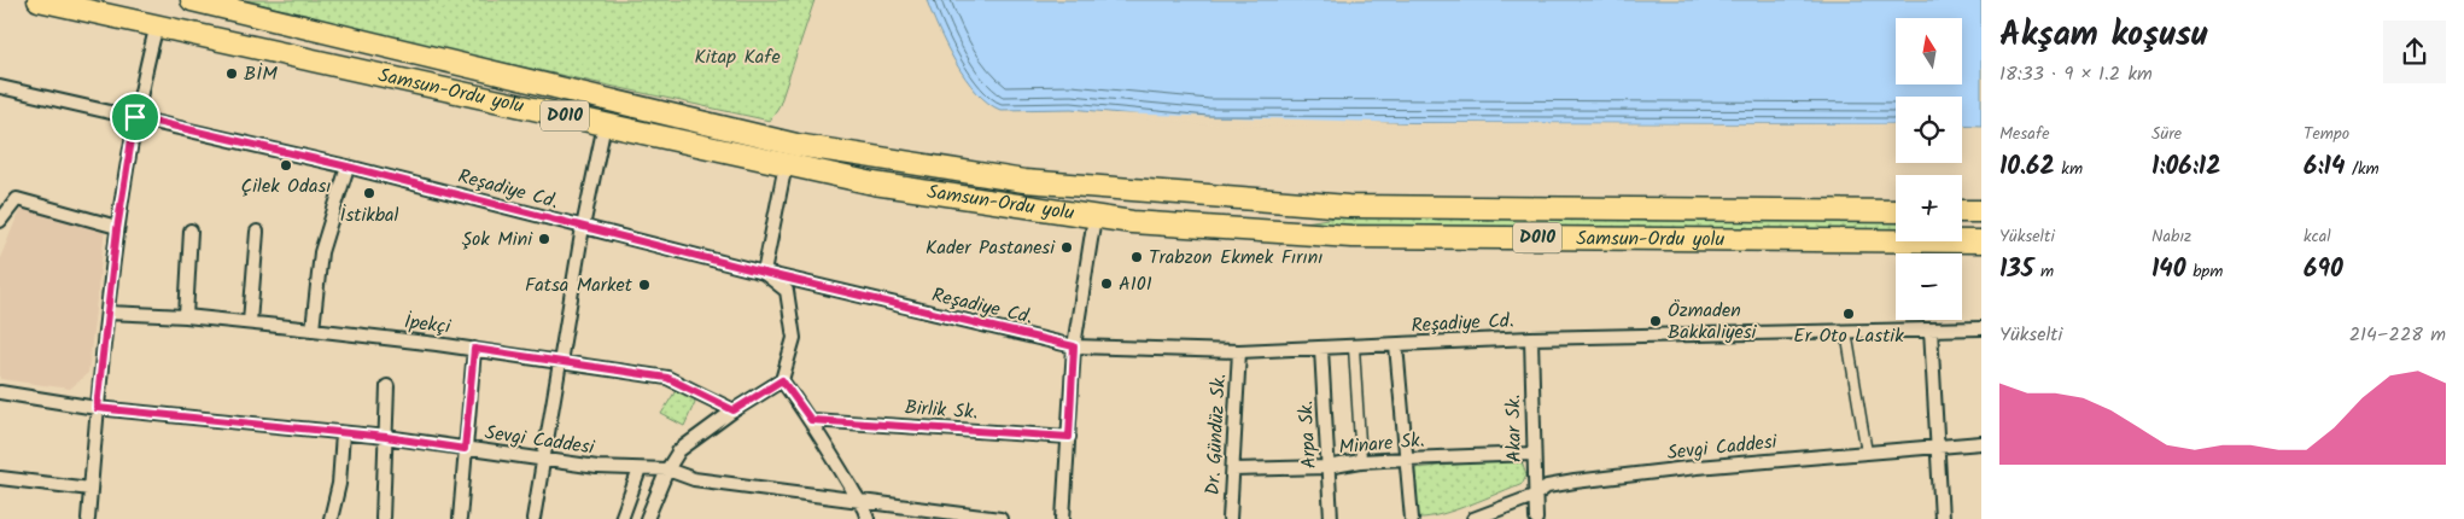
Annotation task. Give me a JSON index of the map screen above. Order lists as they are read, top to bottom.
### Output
{
  "streets": {
    "highway": ["Samsun-Ordu yolu", "D010"],
    "street": [
      "Reşadiye Cd.",
      "İpekçi",
      "Birlik Sk.",
      "Akar Sk.",
      "Dr. Gündüz Sk.",
      "Arpa Sk.",
      "Sevgi Caddesi",
      "Minare Sk."
    ]
  },
  "crossings": [
    ["Reşadiye Cd.", "Akar Sk."],
    ["Reşadiye Cd.", "Dr. Gündüz Sk."],
    ["Reşadiye Cd.", "Arpa Sk."],
    ["Akar Sk.", "Sevgi Caddesi"],
    ["Akar Sk.", "Minare Sk."],
    ["Dr. Gündüz Sk.", "Minare Sk."],
    ["Arpa Sk.", "Minare Sk."]
  ],
  "parks": ["Kitap Kafe"],
  "places": [
    "BİM",
    "Çilek Odası",
    "İstikbal",
    "Şok Mini",
    "Kader Pastanesi",
    "Trabzon Ekmek Fırını",
    "A101",
    "Fatsa Market",
    "Er Oto Lastik",
    "Özmaden Bakkaliyesi"
  ],
  "north": "top",
  "page": {
    "heading": ["Akşam koşusu", "18:33 · 9 × 1.2 km"],
    "map_buttons": ["+", "−"],
    "stats": [
      ["Mesafe", "10.62 km"],
      ["Süre", "1:06:12"],
      ["Tempo", "6:14 /km"],
      ["Yükselti", "135 m"],
      ["Nabız", "140 bpm"],
      ["kcal", "690"]
    ],
    "chart": ["Yükselti", "214–228 m"]
  }
}
